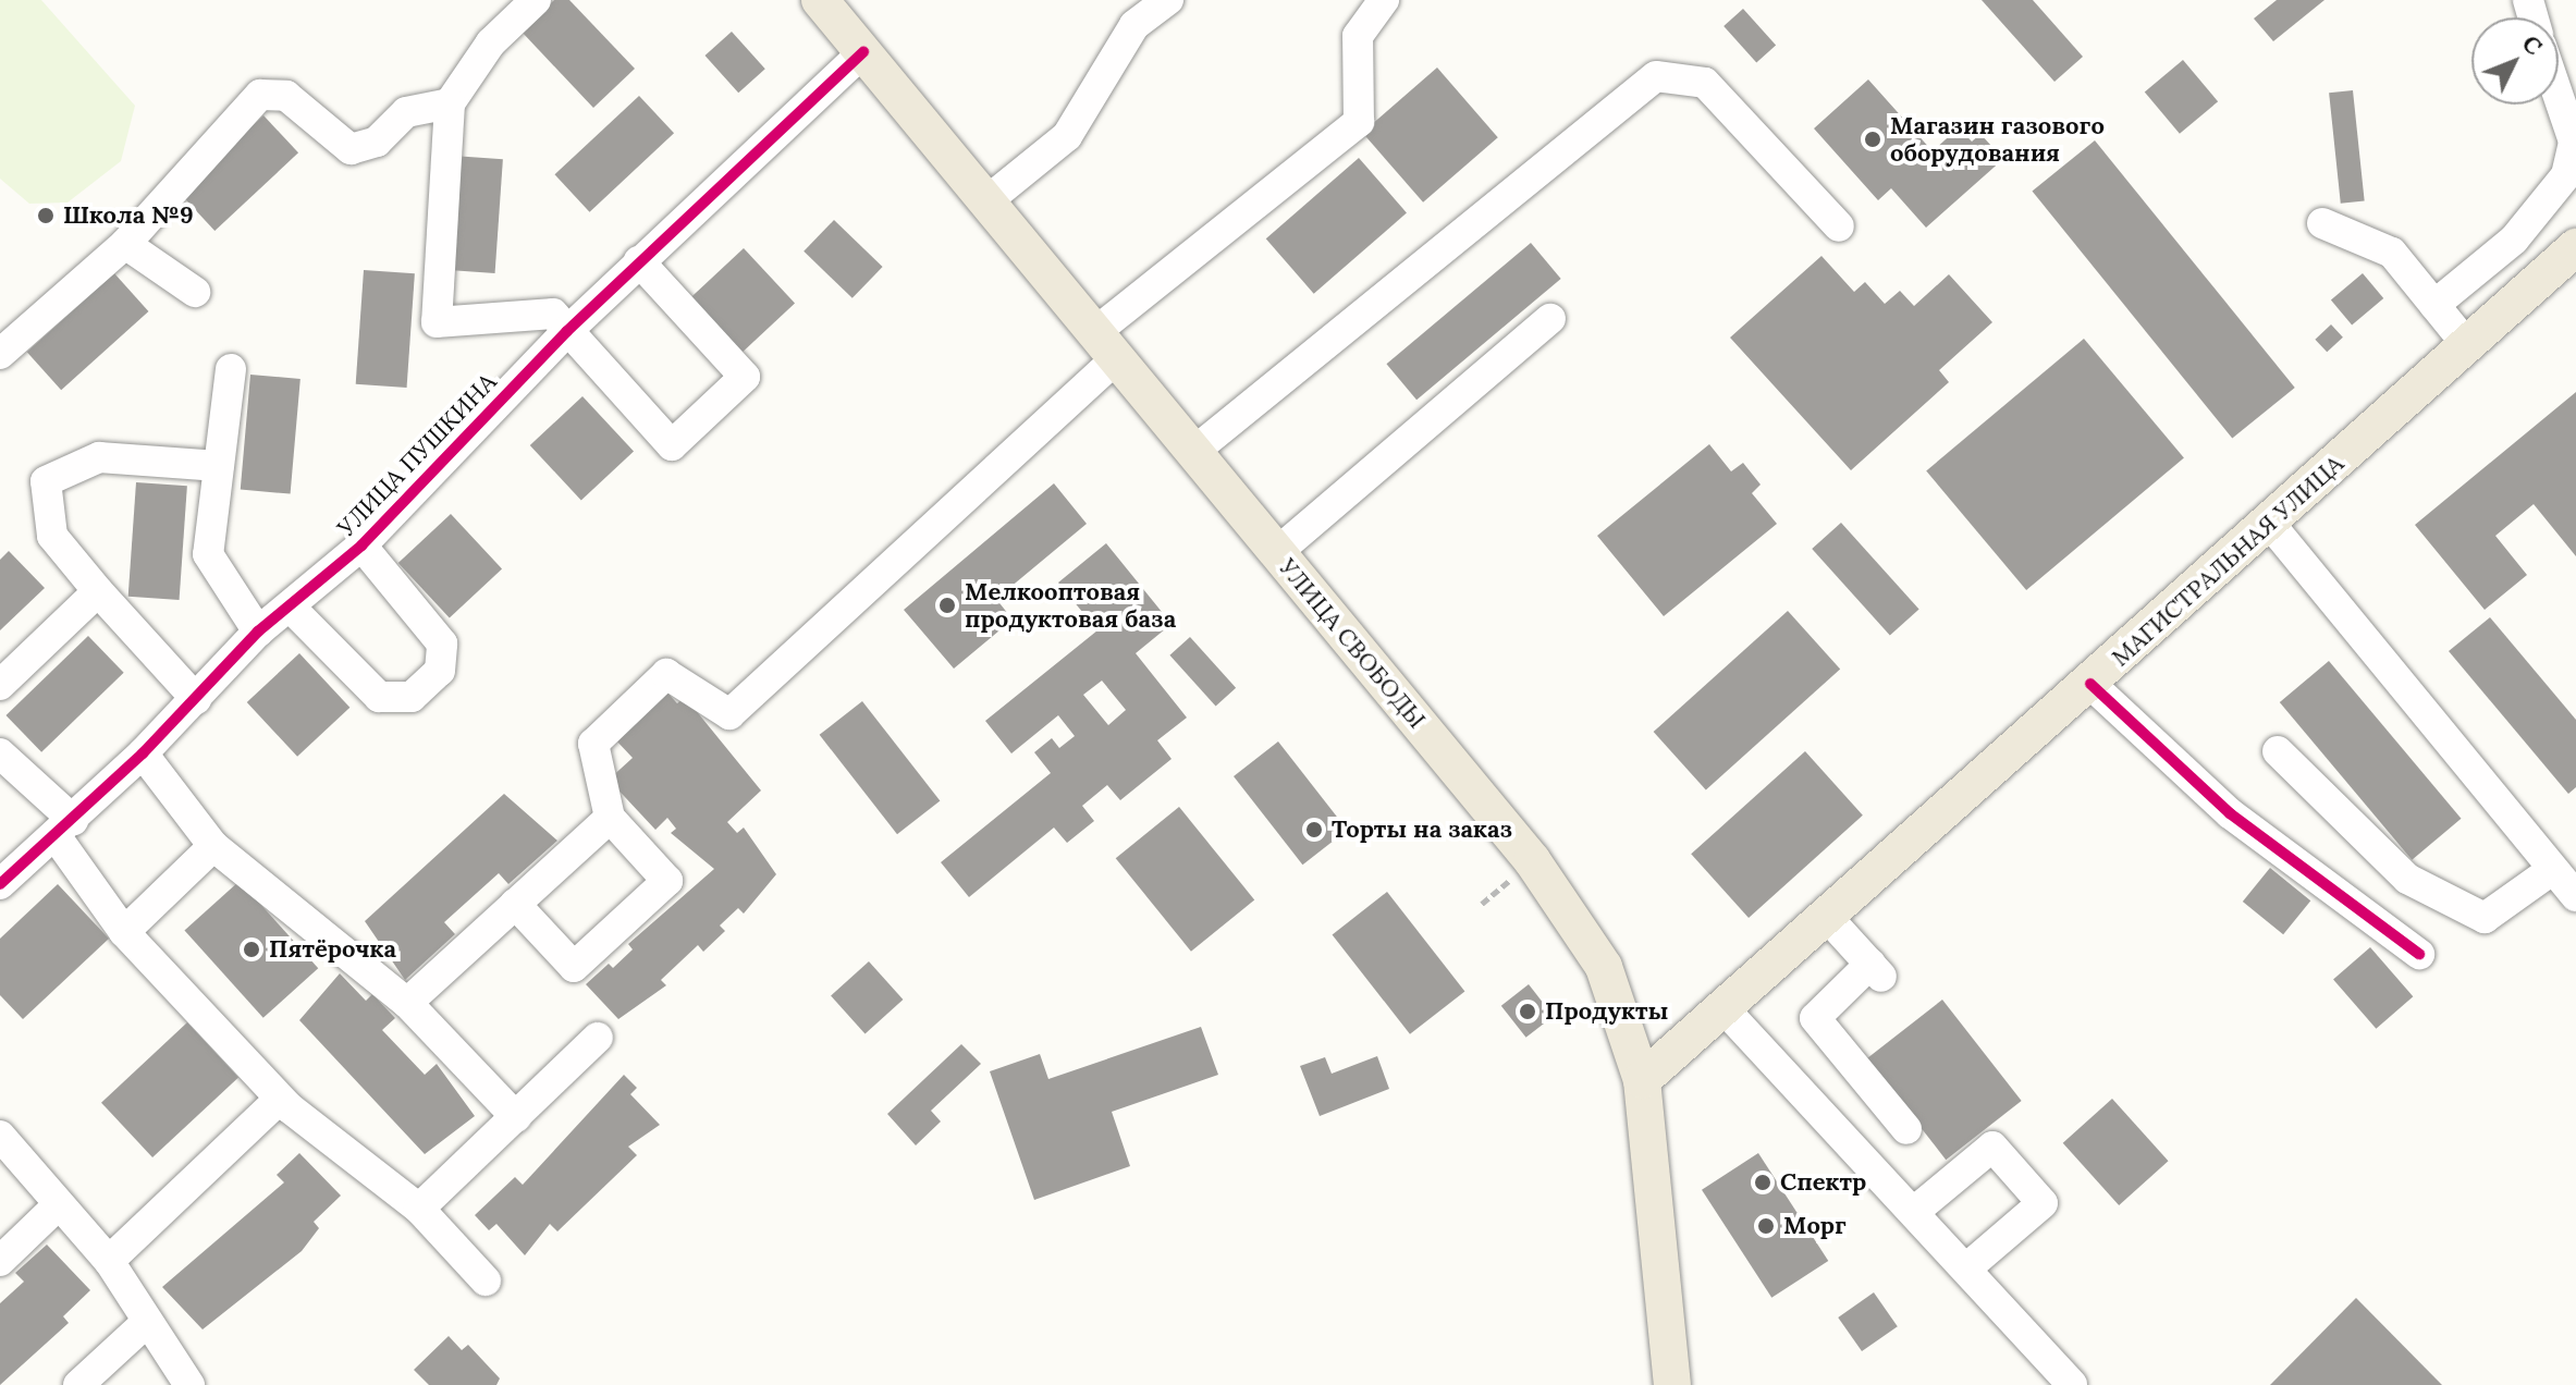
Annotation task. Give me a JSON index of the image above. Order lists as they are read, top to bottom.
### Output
{
  "streets": {
    "main road": ["МАГИСТРАЛЬНАЯ УЛИЦА", "УЛИЦА СВОБОДЫ"],
    "street": ["УЛИЦА ПУШКИНА"]
  },
  "crossings": [
    ["УЛИЦА ПУШКИНА", "УЛИЦА СВОБОДЫ"],
    ["МАГИСТРАЛЬНАЯ УЛИЦА", "УЛИЦА СВОБОДЫ"]
  ],
  "places": [
    "Магазин газового оборудования",
    "Школа №9",
    "Мелкооптовая продуктовая база",
    "Торты на заказ",
    "Пятёрочка",
    "Продукты",
    "Спектр",
    "Морг"
  ],
  "north": "top right"
}
